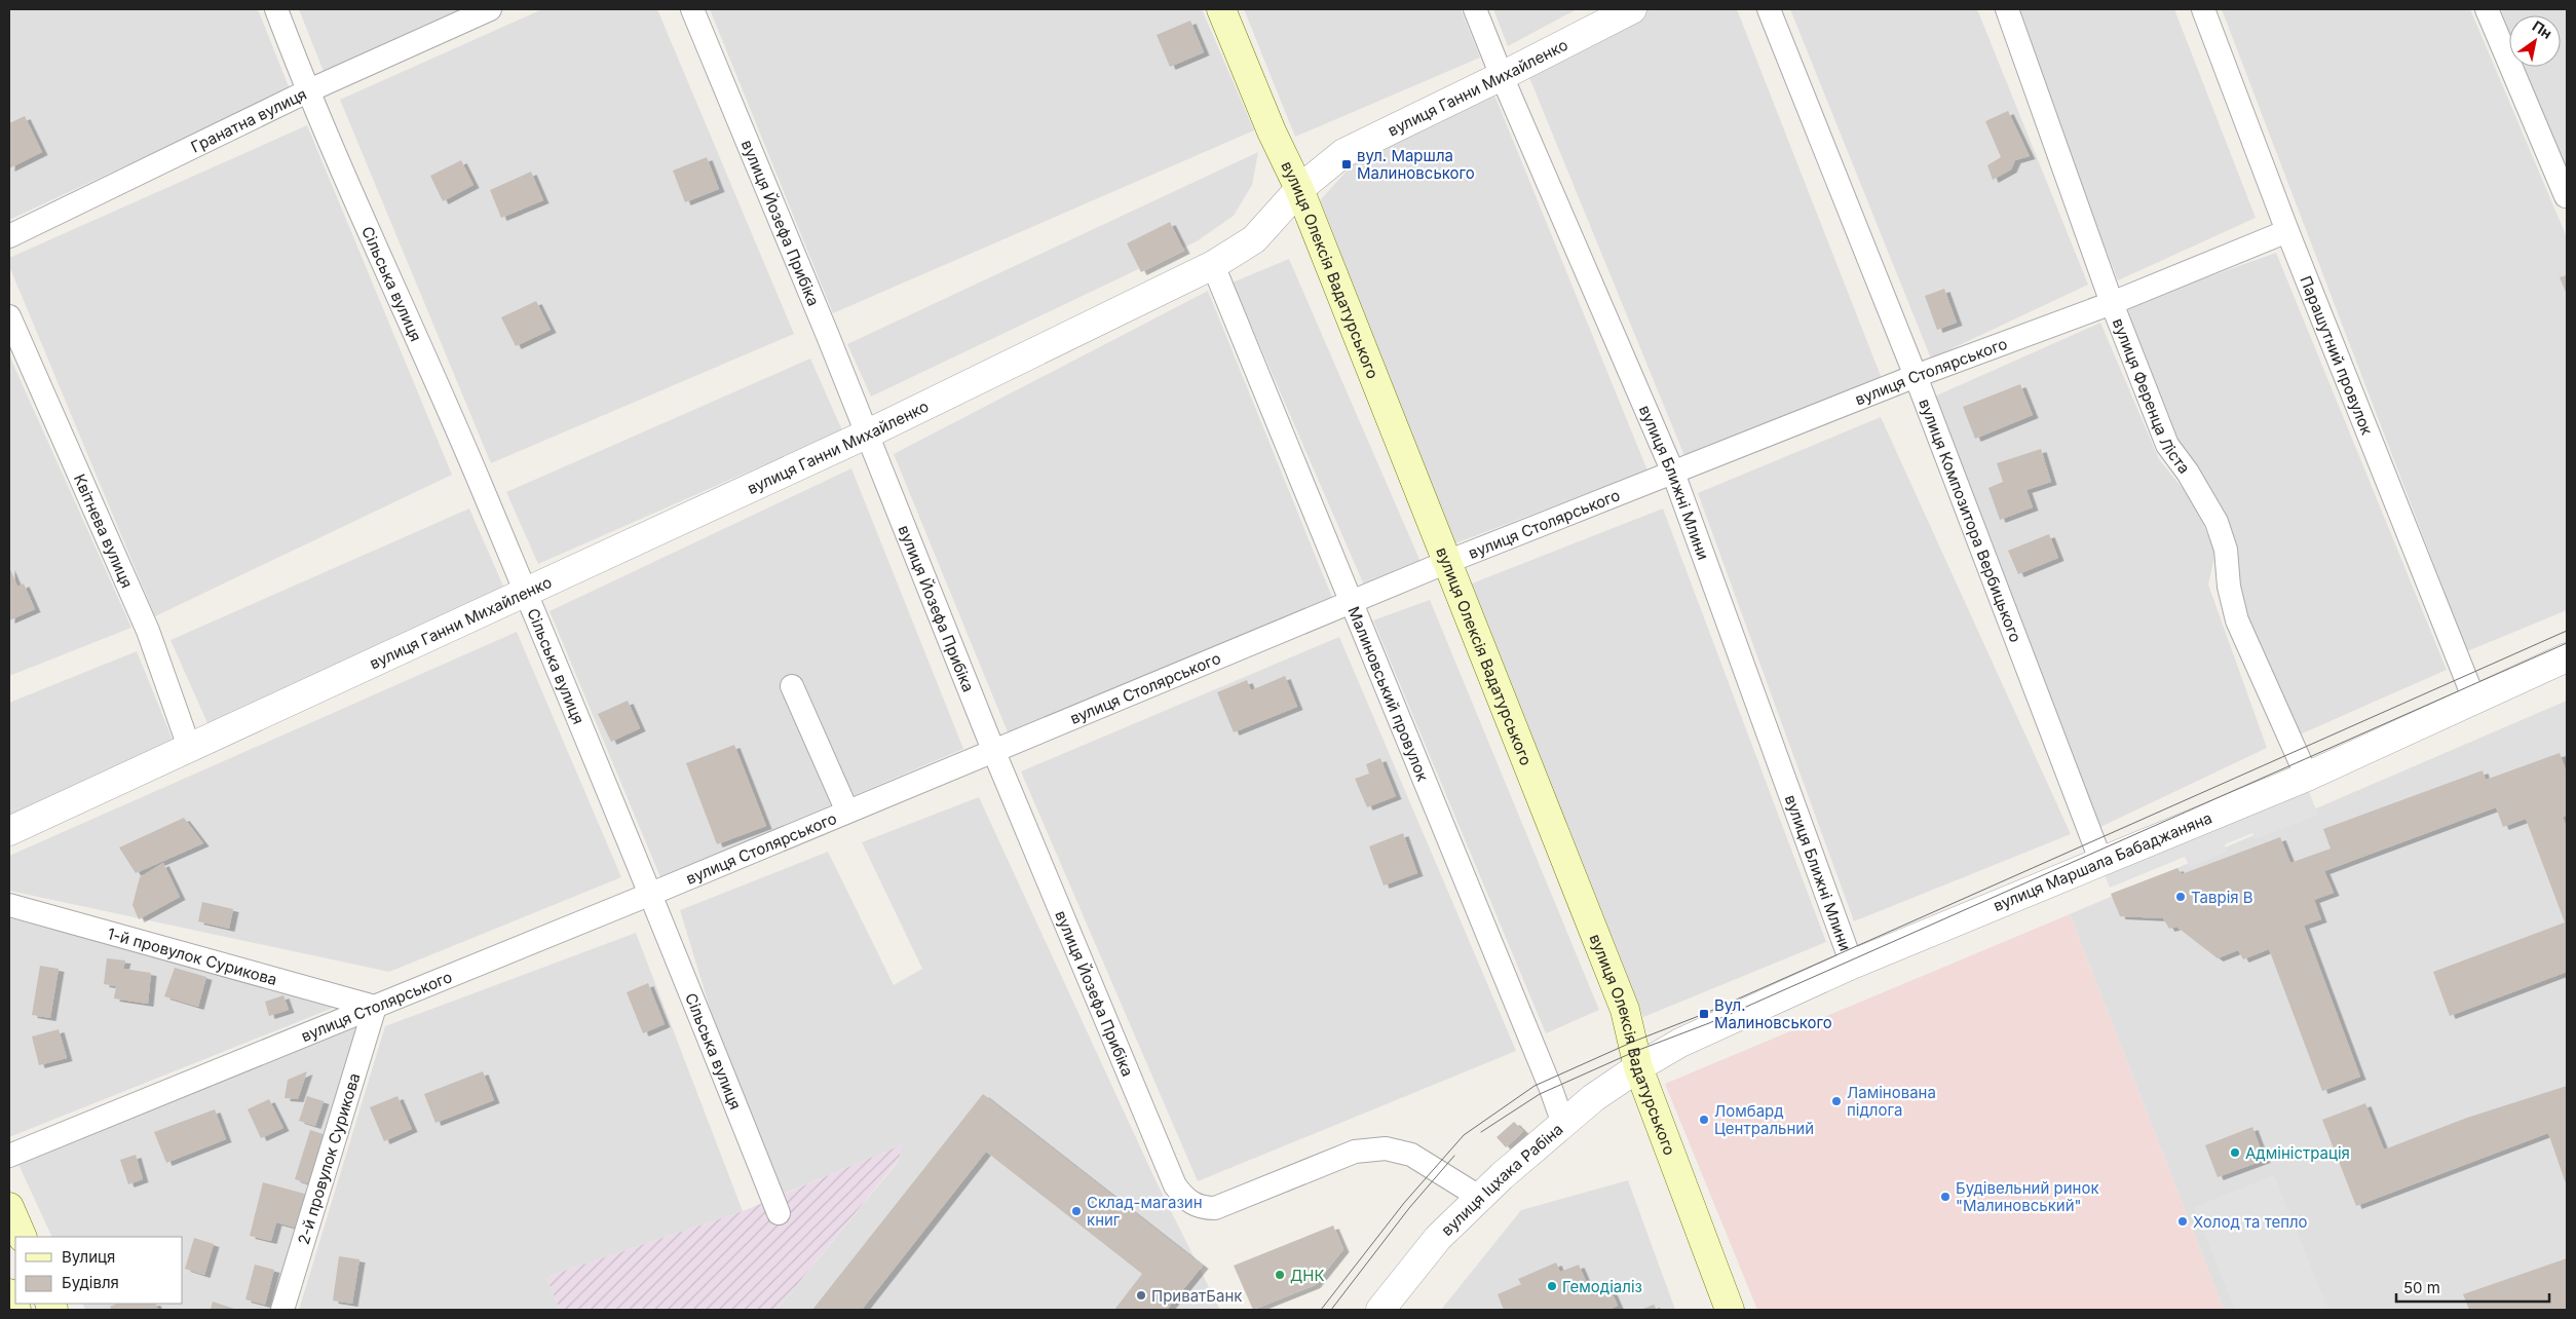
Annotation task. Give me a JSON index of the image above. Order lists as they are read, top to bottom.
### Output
{
  "streets": {
    "main road": ["вулиця Олексія Вадатурського"],
    "street": [
      "вулиця Ганни Михайленко",
      "Гранатна вулиця",
      "вулиця Йозефа Прибіка",
      "Сільська вулиця",
      "Парашутний провулок",
      "вулиця Столярського",
      "вулиця Ференца Ліста",
      "вулиця Ближні Млини",
      "вулиця Композитора Вербицького",
      "Квітнева вулиця",
      "Малиновський провулок",
      "вулиця Маршала Бабаджаняна",
      "1-й провулок Сурикова",
      "2-й провулок Сурикова",
      "вулиця Іцхака Рабіна"
    ]
  },
  "crossings": [
    ["вулиця Ганни Михайленко", "вулиця Йозефа Прибіка"],
    ["вулиця Ганни Михайленко", "вулиця Олексія Вадатурського"],
    ["вулиця Ганни Михайленко", "Сільська вулиця"],
    ["вулиця Ганни Михайленко", "вулиця Ближні Млини"],
    ["вулиця Ганни Михайленко", "Квітнева вулиця"],
    ["вулиця Ганни Михайленко", "Малиновський провулок"],
    ["Гранатна вулиця", "Сільська вулиця"],
    ["вулиця Йозефа Прибіка", "вулиця Столярського"],
    ["вулиця Йозефа Прибіка", "вулиця Іцхака Рабіна"],
    ["вулиця Олексія Вадатурського", "вулиця Столярського"],
    ["вулиця Олексія Вадатурського", "вулиця Маршала Бабаджаняна"],
    ["вулиця Олексія Вадатурського", "вулиця Іцхака Рабіна"],
    ["Сільська вулиця", "вулиця Столярського"],
    ["Парашутний провулок", "вулиця Столярського"],
    ["Парашутний провулок", "вулиця Маршала Бабаджаняна"],
    ["вулиця Столярського", "вулиця Ференца Ліста"],
    ["вулиця Столярського", "вулиця Ближні Млини"],
    ["вулиця Столярського", "вулиця Композитора Вербицького"],
    ["вулиця Столярського", "Малиновський провулок"],
    ["вулиця Столярського", "1-й провулок Сурикова"],
    ["вулиця Столярського", "2-й провулок Сурикова"],
    ["вулиця Ференца Ліста", "вулиця Маршала Бабаджаняна"],
    ["вулиця Ближні Млини", "вулиця Маршала Бабаджаняна"],
    ["вулиця Композитора Вербицького", "вулиця Маршала Бабаджаняна"],
    ["Малиновський провулок", "вулиця Іцхака Рабіна"],
    ["вулиця Маршала Бабаджаняна", "вулиця Іцхака Рабіна"],
    ["1-й провулок Сурикова", "2-й провулок Сурикова"]
  ],
  "places": {
    "transit": ["вул. Маршла Малиновського", "Вул. Малиновського"],
    "other": [
      "Таврія В",
      "Ламінована підлога",
      "Ломбард Центральний",
      "Адміністрація",
      "Будівельний ринок \"Малиновський\"",
      "Склад-магазин книг",
      "Холод та тепло",
      "ДНК",
      "Гемодіаліз",
      "ПриватБанк"
    ]
  },
  "legend": ["Вулиця", "Будівля"],
  "scale_bar": "50 m",
  "north": "top right"
}
